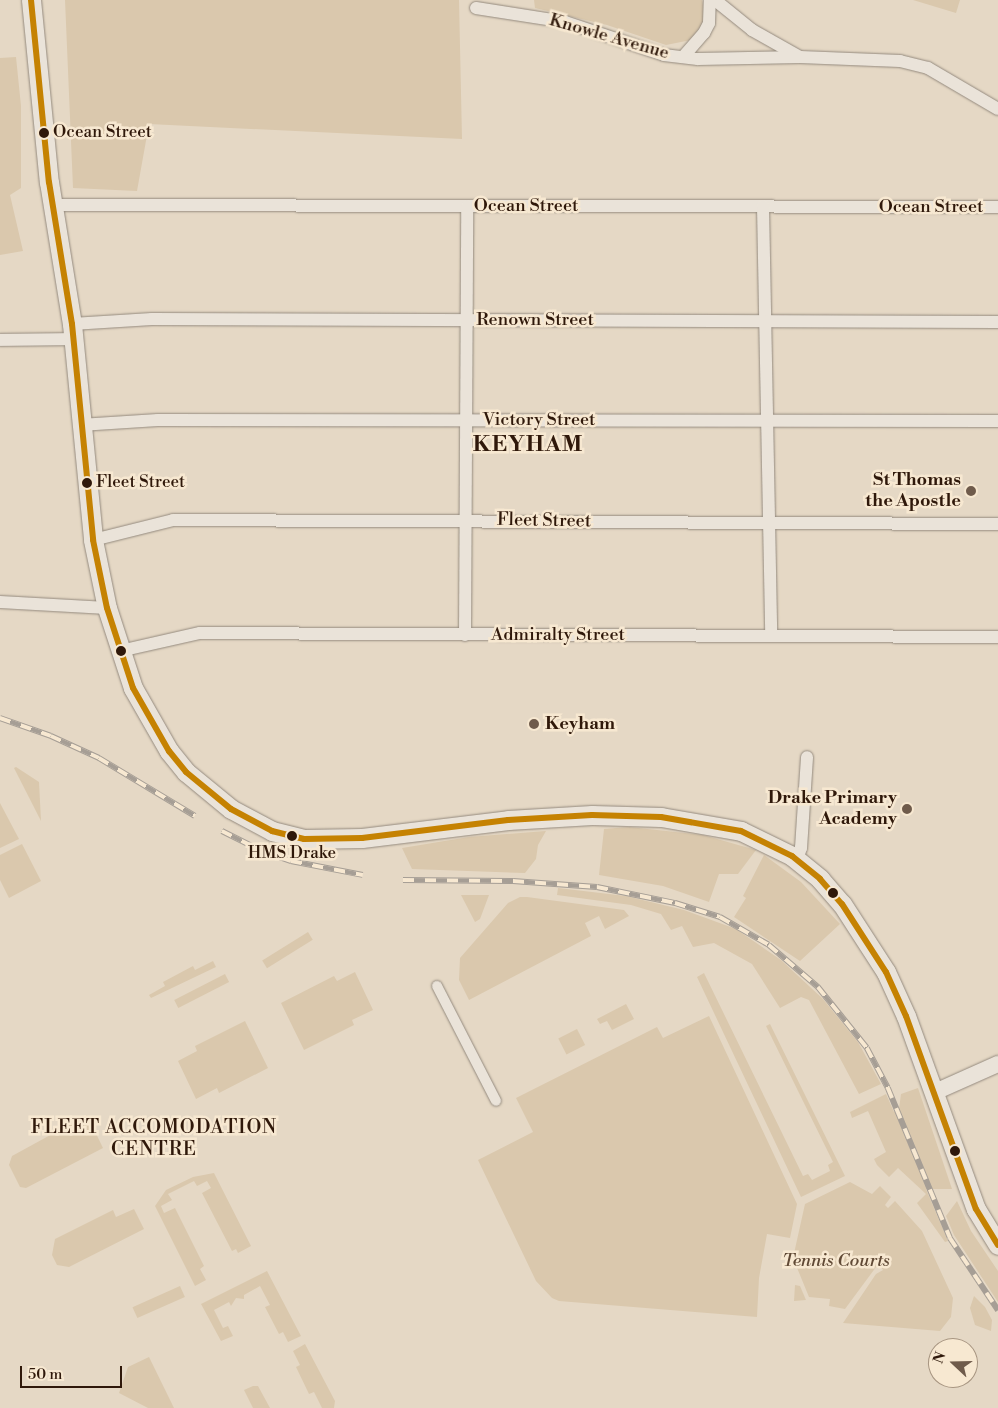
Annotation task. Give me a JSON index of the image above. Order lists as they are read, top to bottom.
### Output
{
  "streets": {
    "street": [
      "Knowle Avenue",
      "Ocean Street",
      "Renown Street",
      "Victory Street",
      "Fleet Street",
      "Admiralty Street"
    ]
  },
  "districts": ["KEYHAM", "FLEET ACCOMODATION CENTRE"],
  "parks": ["Tennis Courts"],
  "places": [
    "Ocean Street",
    "Fleet Street",
    "St Thomas the Apostle",
    "Keyham",
    "Drake Primary Academy",
    "HMS Drake"
  ],
  "scale_bar": "50 m",
  "north": "left"
}
